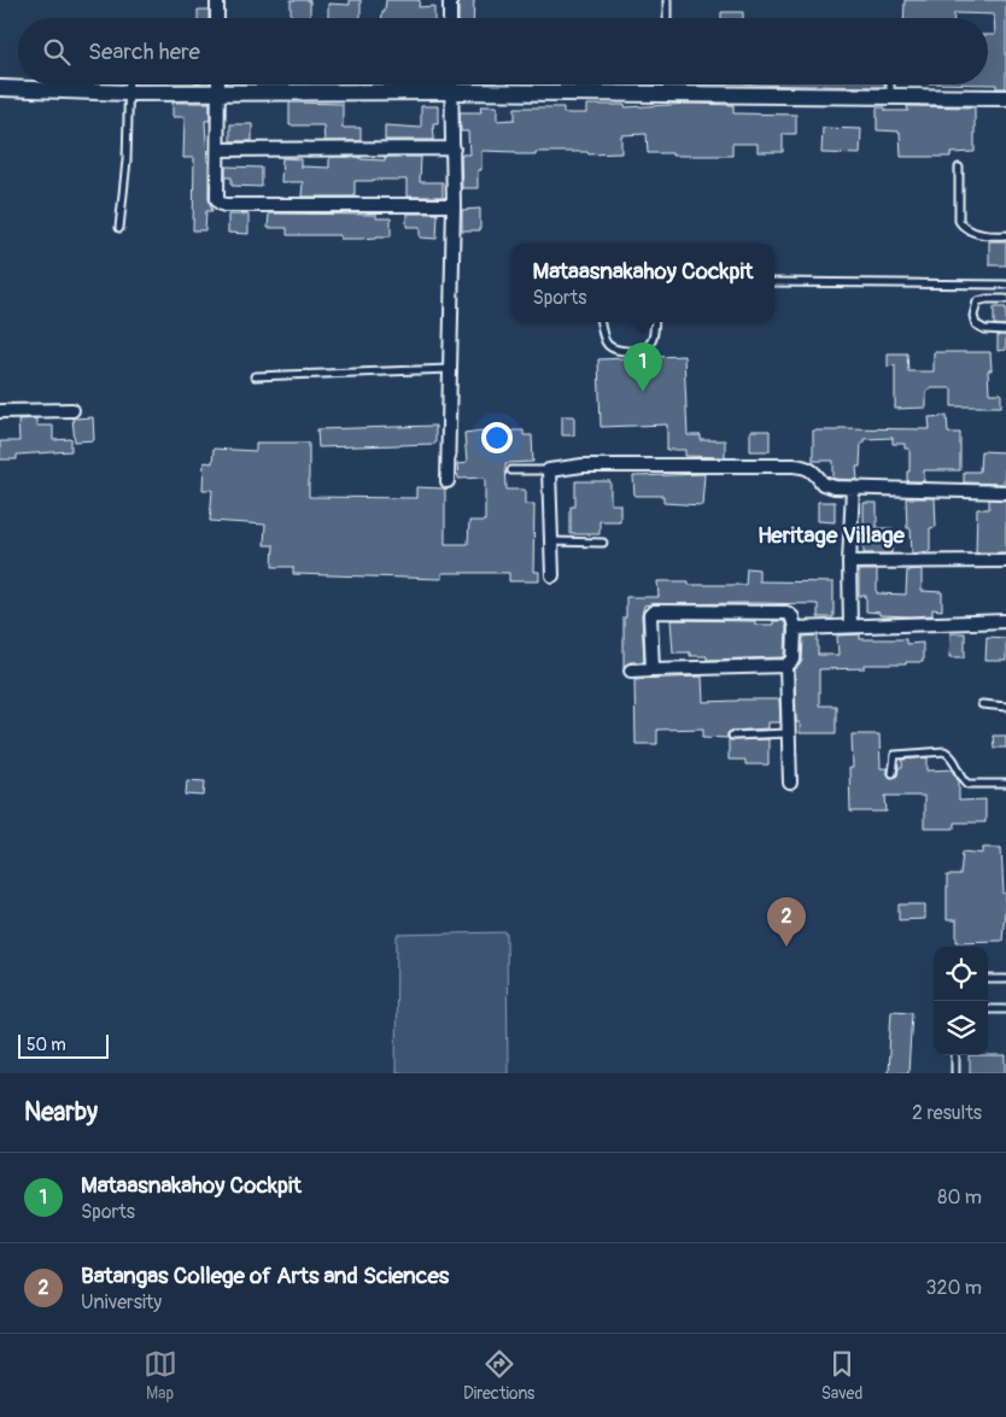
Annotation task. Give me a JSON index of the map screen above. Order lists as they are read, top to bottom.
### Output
{
  "districts": ["Heritage Village"],
  "scale_bar": "50 m",
  "page": {
    "search": "Search here",
    "popup": ["Mataasnakahoy Cockpit", "Sports"],
    "pins": ["1", "2"],
    "scale": "50 m",
    "heading": ["Nearby", "2 results"],
    "list": [
      {
        "mark": "1",
        "name": "Mataasnakahoy Cockpit",
        "note": "Sports",
        "value": "80 m"
      },
      {
        "mark": "2",
        "name": "Batangas College of Arts and Sciences",
        "note": "University",
        "value": "320 m"
      }
    ],
    "nav": ["Map", "Directions", "Saved"]
  }
}
